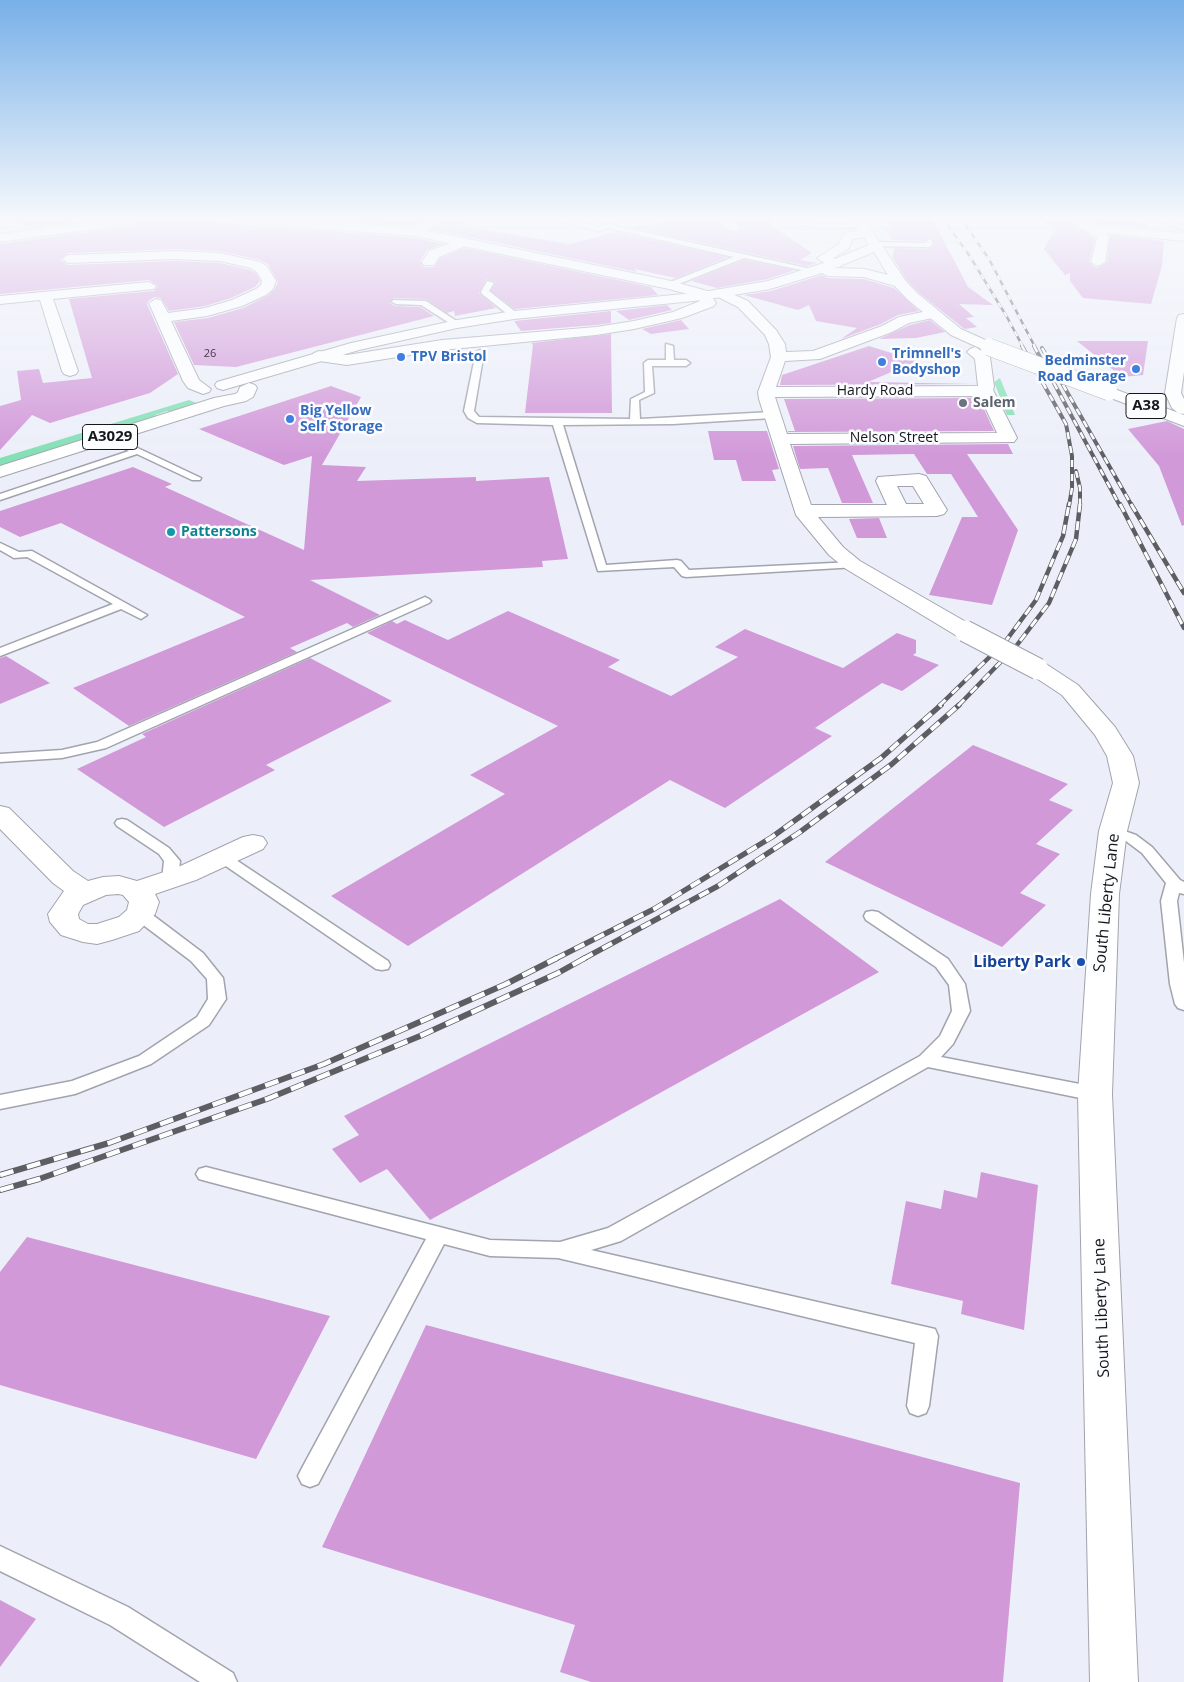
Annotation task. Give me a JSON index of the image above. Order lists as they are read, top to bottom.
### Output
{
  "streets": {
    "main road": [
      "Hardy Road",
      "A38",
      "A3029",
      "Nelson Street",
      "South Liberty Lane"
    ]
  },
  "crossings": [
    ["Hardy Road", "Nelson Street"],
    ["Hardy Road", "South Liberty Lane"],
    ["Nelson Street", "South Liberty Lane"]
  ],
  "places": [
    "TPV Bristol",
    "Trimnell's Bodyshop",
    "Bedminster Road Garage",
    "Salem",
    "Big Yellow Self Storage",
    "Pattersons",
    "Liberty Park"
  ],
  "house_numbers": ["26"]
}
